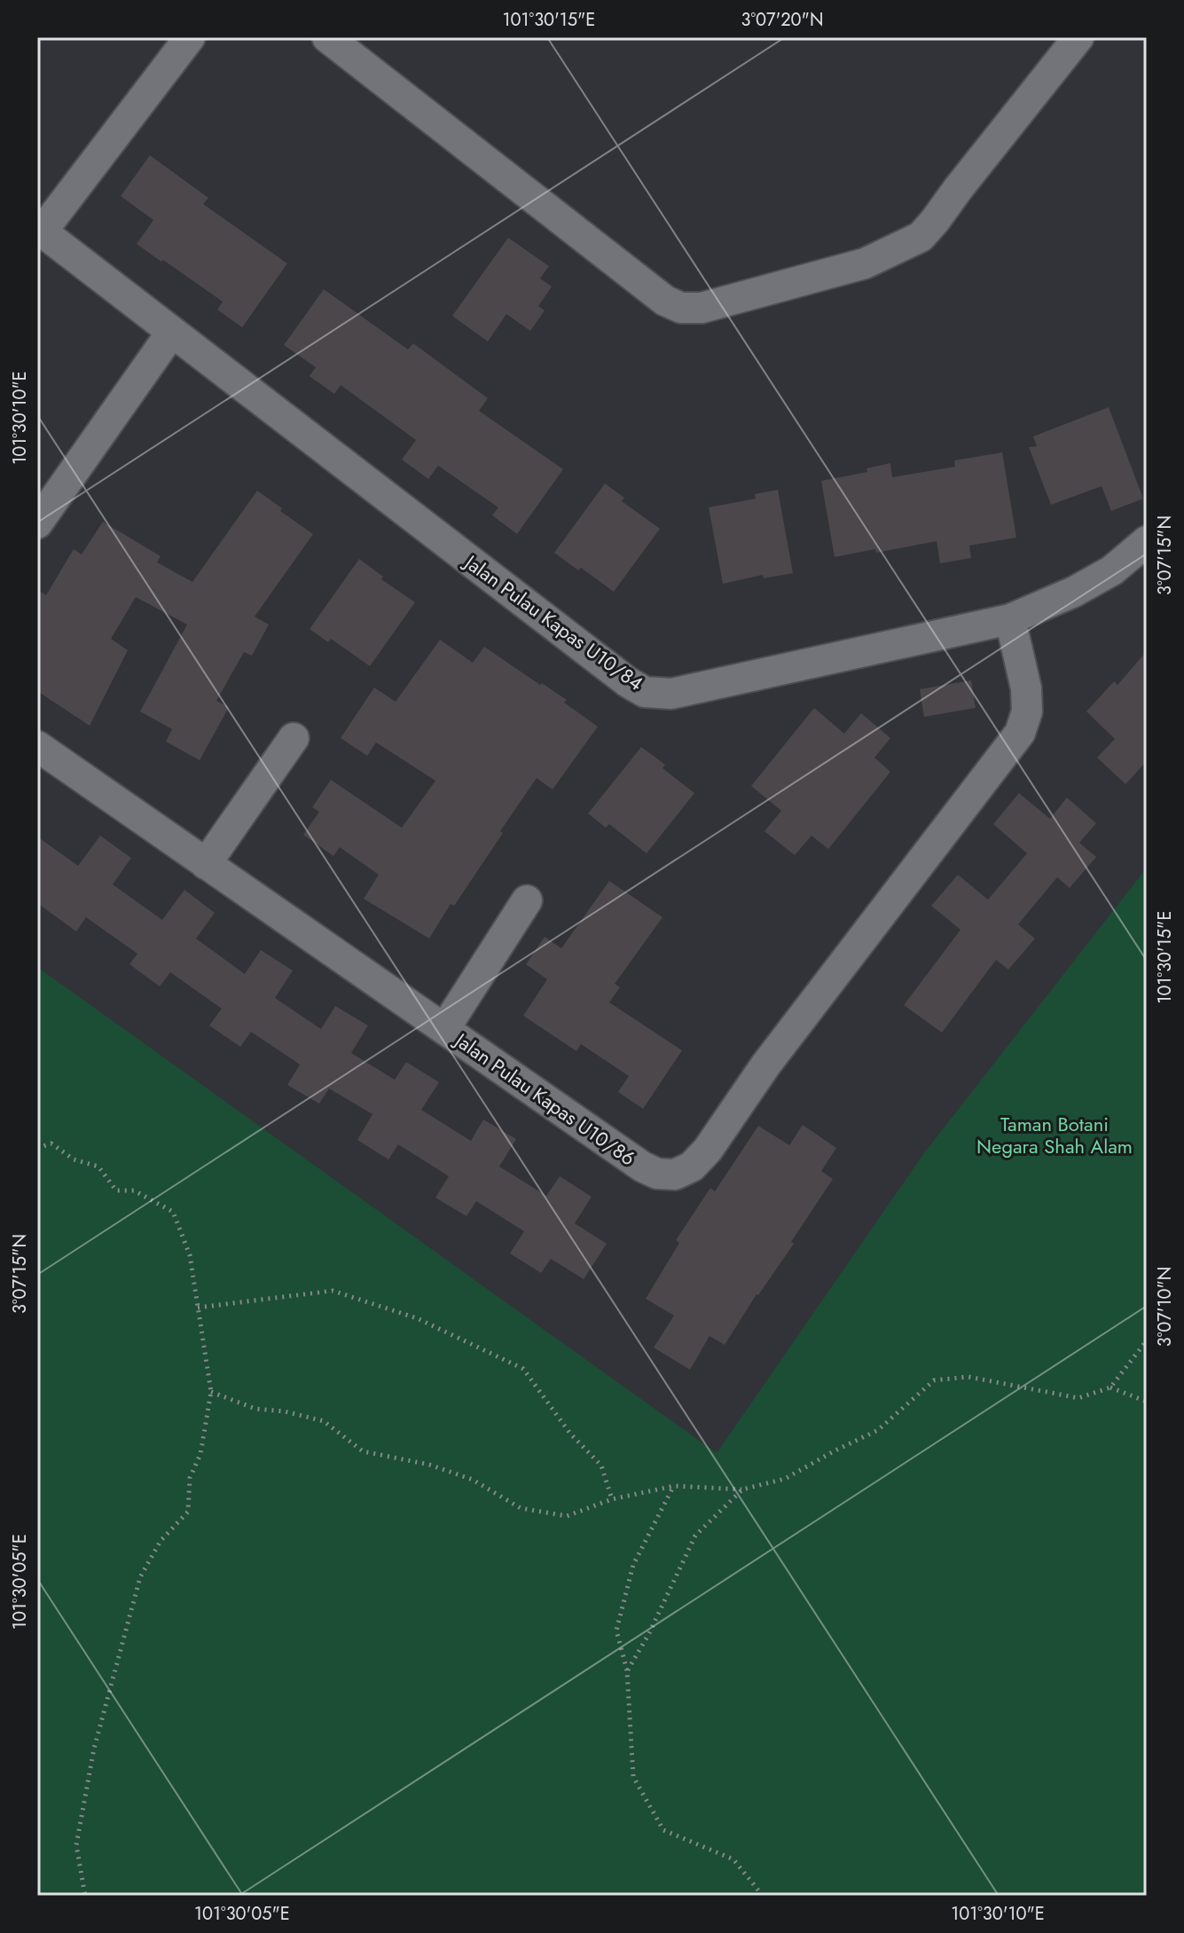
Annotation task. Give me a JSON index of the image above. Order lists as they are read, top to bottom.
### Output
{
  "streets": {
    "street": ["Jalan Pulau Kapas U10/84", "Jalan Pulau Kapas U10/86"]
  },
  "crossings": [
    ["Jalan Pulau Kapas U10/84", "Jalan Pulau Kapas U10/86"]
  ],
  "parks": ["Taman Botani Negara Shah Alam"],
  "coordinates": [
    "101°30'15\"E",
    "3°07'20\"N",
    "101°30'10\"E",
    "3°07'15\"N",
    "3°07'10\"N",
    "101°30'05\"E"
  ]
}
